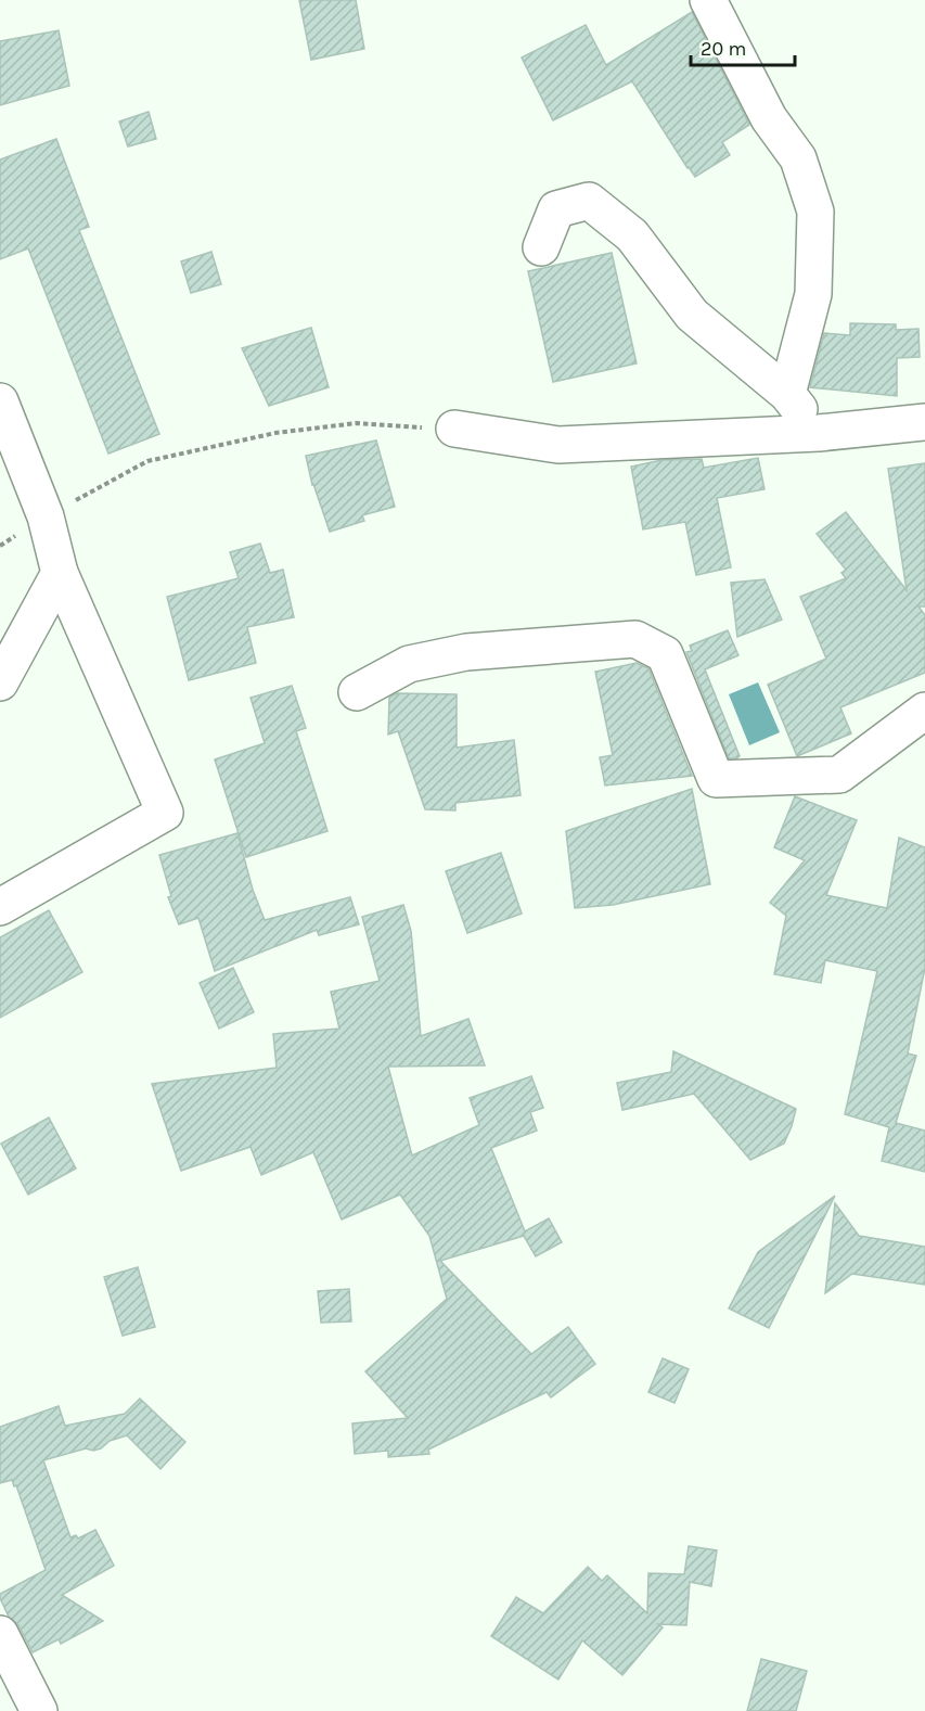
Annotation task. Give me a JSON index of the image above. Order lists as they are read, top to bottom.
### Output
{
  "scale_bar": "20 m"
}
